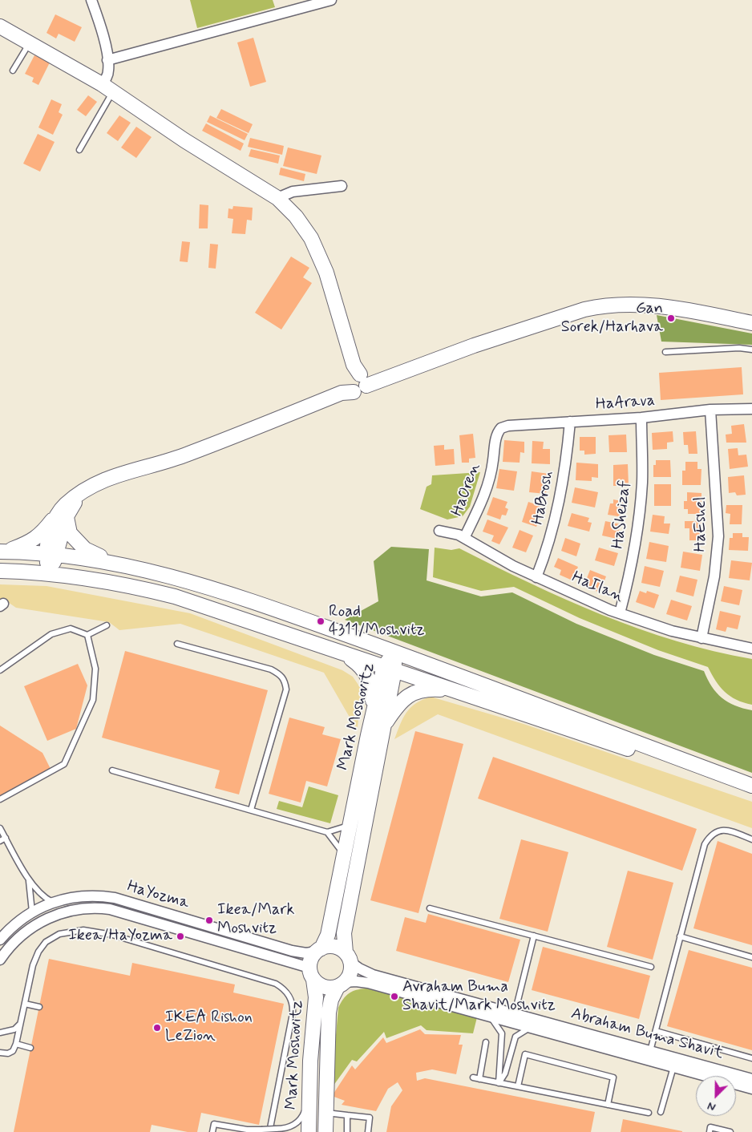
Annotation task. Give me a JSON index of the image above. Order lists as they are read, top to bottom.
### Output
{
  "streets": {
    "street": [
      "HaArava",
      "HaOren",
      "HaBrosh",
      "HaSheizaf",
      "HaEshel",
      "HaIlan",
      "Mark Moshovitz",
      "HaYozma",
      "Abraham Buma Shavit"
    ]
  },
  "crossings": [
    ["HaArava", "HaOren"],
    ["HaArava", "HaBrosh"],
    ["HaArava", "HaSheizaf"],
    ["HaArava", "HaEshel"],
    ["HaOren", "HaIlan"],
    ["HaBrosh", "HaIlan"],
    ["HaSheizaf", "HaIlan"],
    ["HaEshel", "HaIlan"],
    ["Mark Moshovitz", "HaYozma"],
    ["Mark Moshovitz", "Abraham Buma Shavit"],
    ["HaYozma", "Abraham Buma Shavit"]
  ],
  "places": [
    "Gan Sorek/Harhava",
    "Road 4311/Moshvitz",
    "Ikea/Mark Moshvitz",
    "Ikea/HaYozma",
    "Avraham Buma Shavit/Mark Moshvitz",
    "IKEA Rishon LeZion"
  ],
  "north": "bottom left"
}
